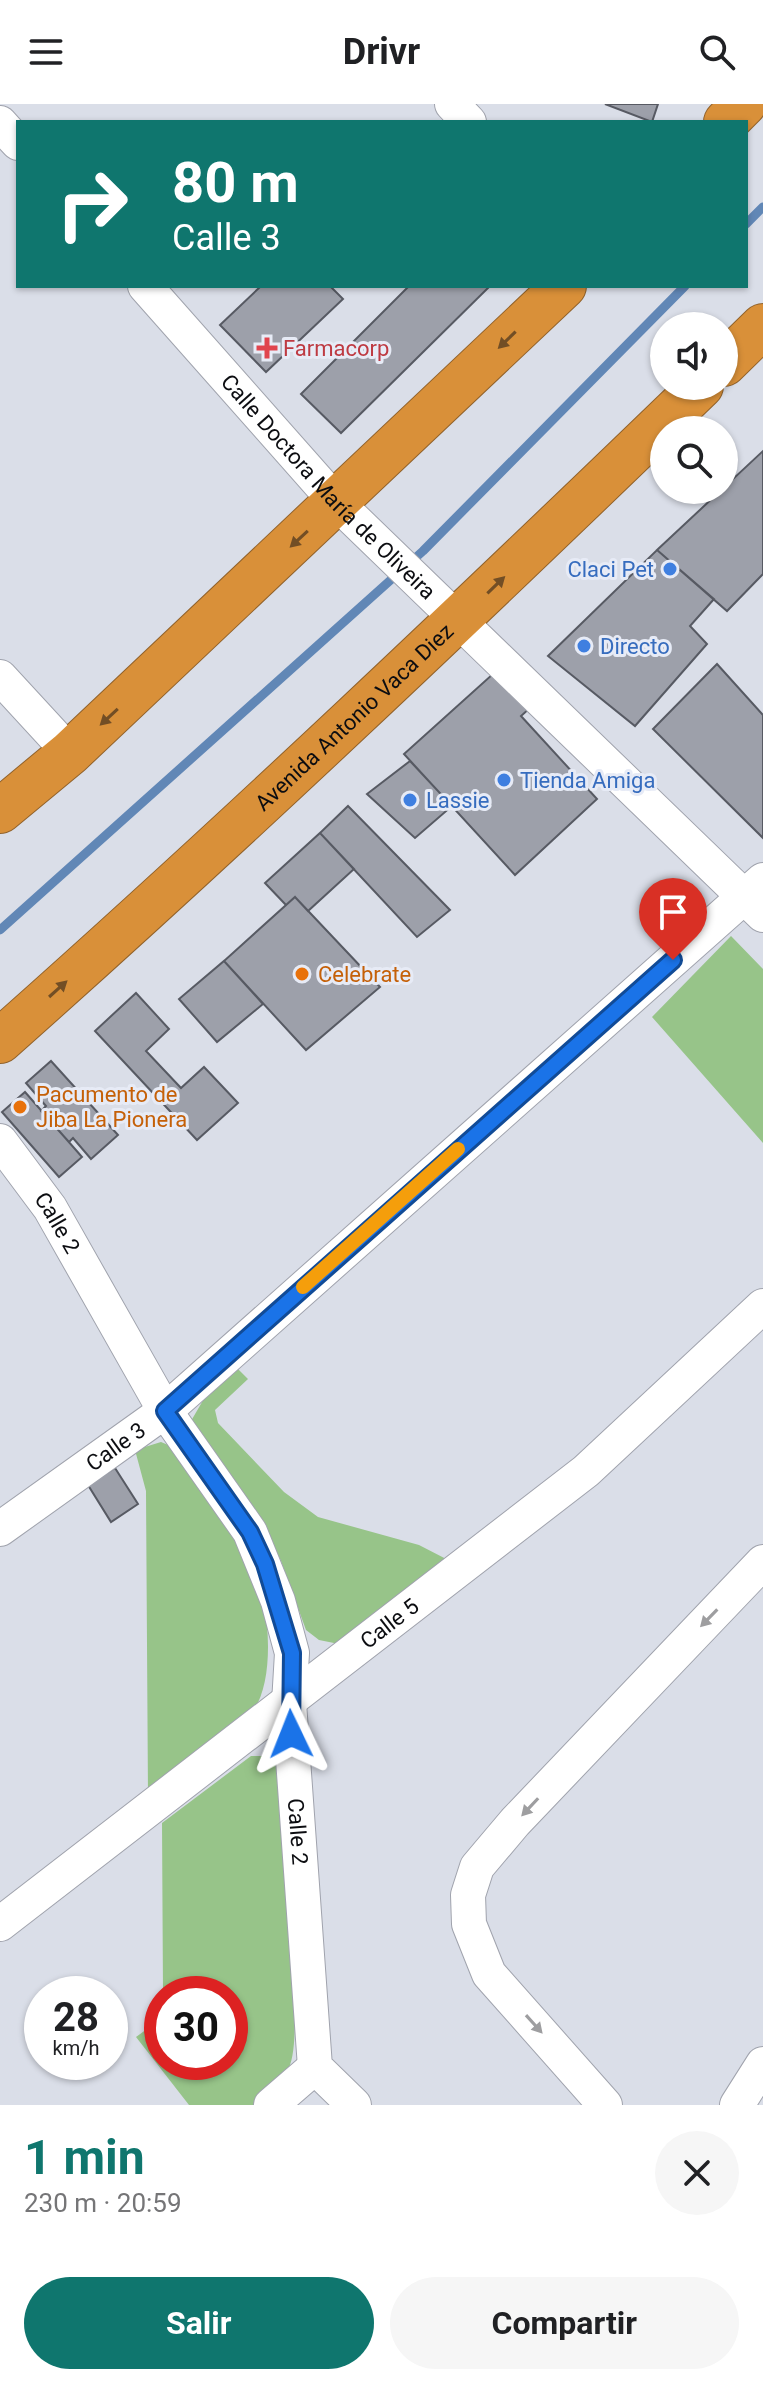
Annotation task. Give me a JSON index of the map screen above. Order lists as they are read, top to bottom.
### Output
{
  "streets": {
    "highway": ["Avenida Antonio Vaca Diez"],
    "street": [
      "Calle Doctora María de Oliveira",
      "Calle 2",
      "Calle 3",
      "Calle 5"
    ]
  },
  "crossings": [
    ["Calle Doctora María de Oliveira", "Avenida Antonio Vaca Diez"],
    ["Calle Doctora María de Oliveira", "Calle 3"],
    ["Calle 2", "Calle 3"],
    ["Calle 2", "Calle 5"]
  ],
  "places": {
    "health": ["Farmacorp"],
    "other": [
      "Claci Pet",
      "Directo",
      "Tienda Amiga",
      "Lassie",
      "Celebrate",
      "Pacumento de Jiba La Pionera"
    ]
  },
  "page": {
    "header": "Drivr",
    "turn": ["80 m", "Calle 3"],
    "speed": "28 km/h",
    "limit": "30",
    "heading": ["1 min", "230 m · 20:59"],
    "buttons": ["Salir", "Compartir"]
  }
}
